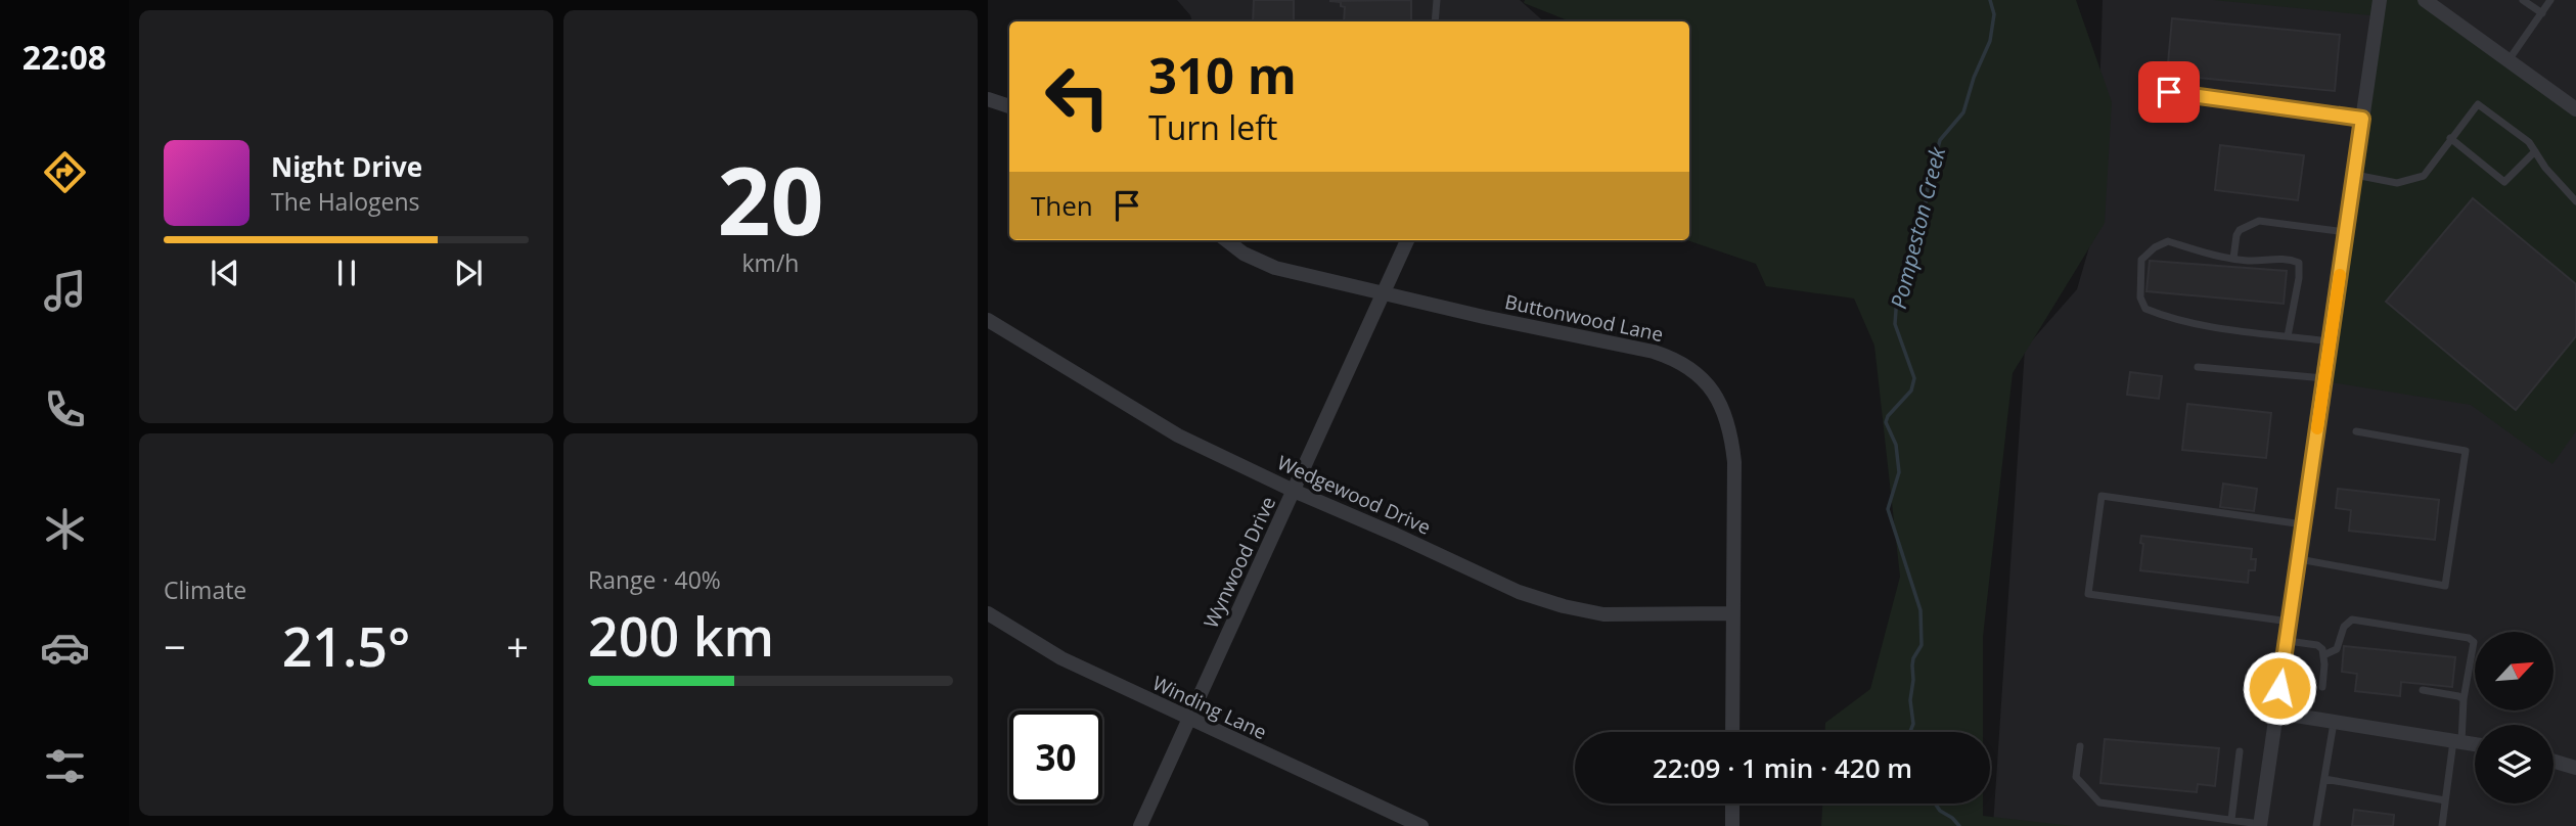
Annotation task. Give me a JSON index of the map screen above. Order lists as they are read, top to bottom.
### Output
{
  "streets": {
    "street": [
      "Buttonwood Lane",
      "Wedgewood Drive",
      "Wynwood Drive",
      "Winding Lane"
    ]
  },
  "crossings": [
    ["Buttonwood Lane", "Wedgewood Drive"],
    ["Buttonwood Lane", "Wynwood Drive"],
    ["Wedgewood Drive", "Wynwood Drive"],
    ["Wynwood Drive", "Winding Lane"]
  ],
  "water": ["Pompeston Creek"],
  "north": "top right",
  "page": {
    "tabs": "22:08",
    "tile": [
      ["20", "km/h"],
      "Climate",
      ["Range · 40%", "200 km"]
    ],
    "turn": ["310 m", "Turn left"],
    "song": ["Night Drive", "The Halogens"],
    "then": "Then",
    "heat": ["−", "21.5°", "+"],
    "limit": "30",
    "trip": "22:09 · 1 min · 420 m"
  }
}
